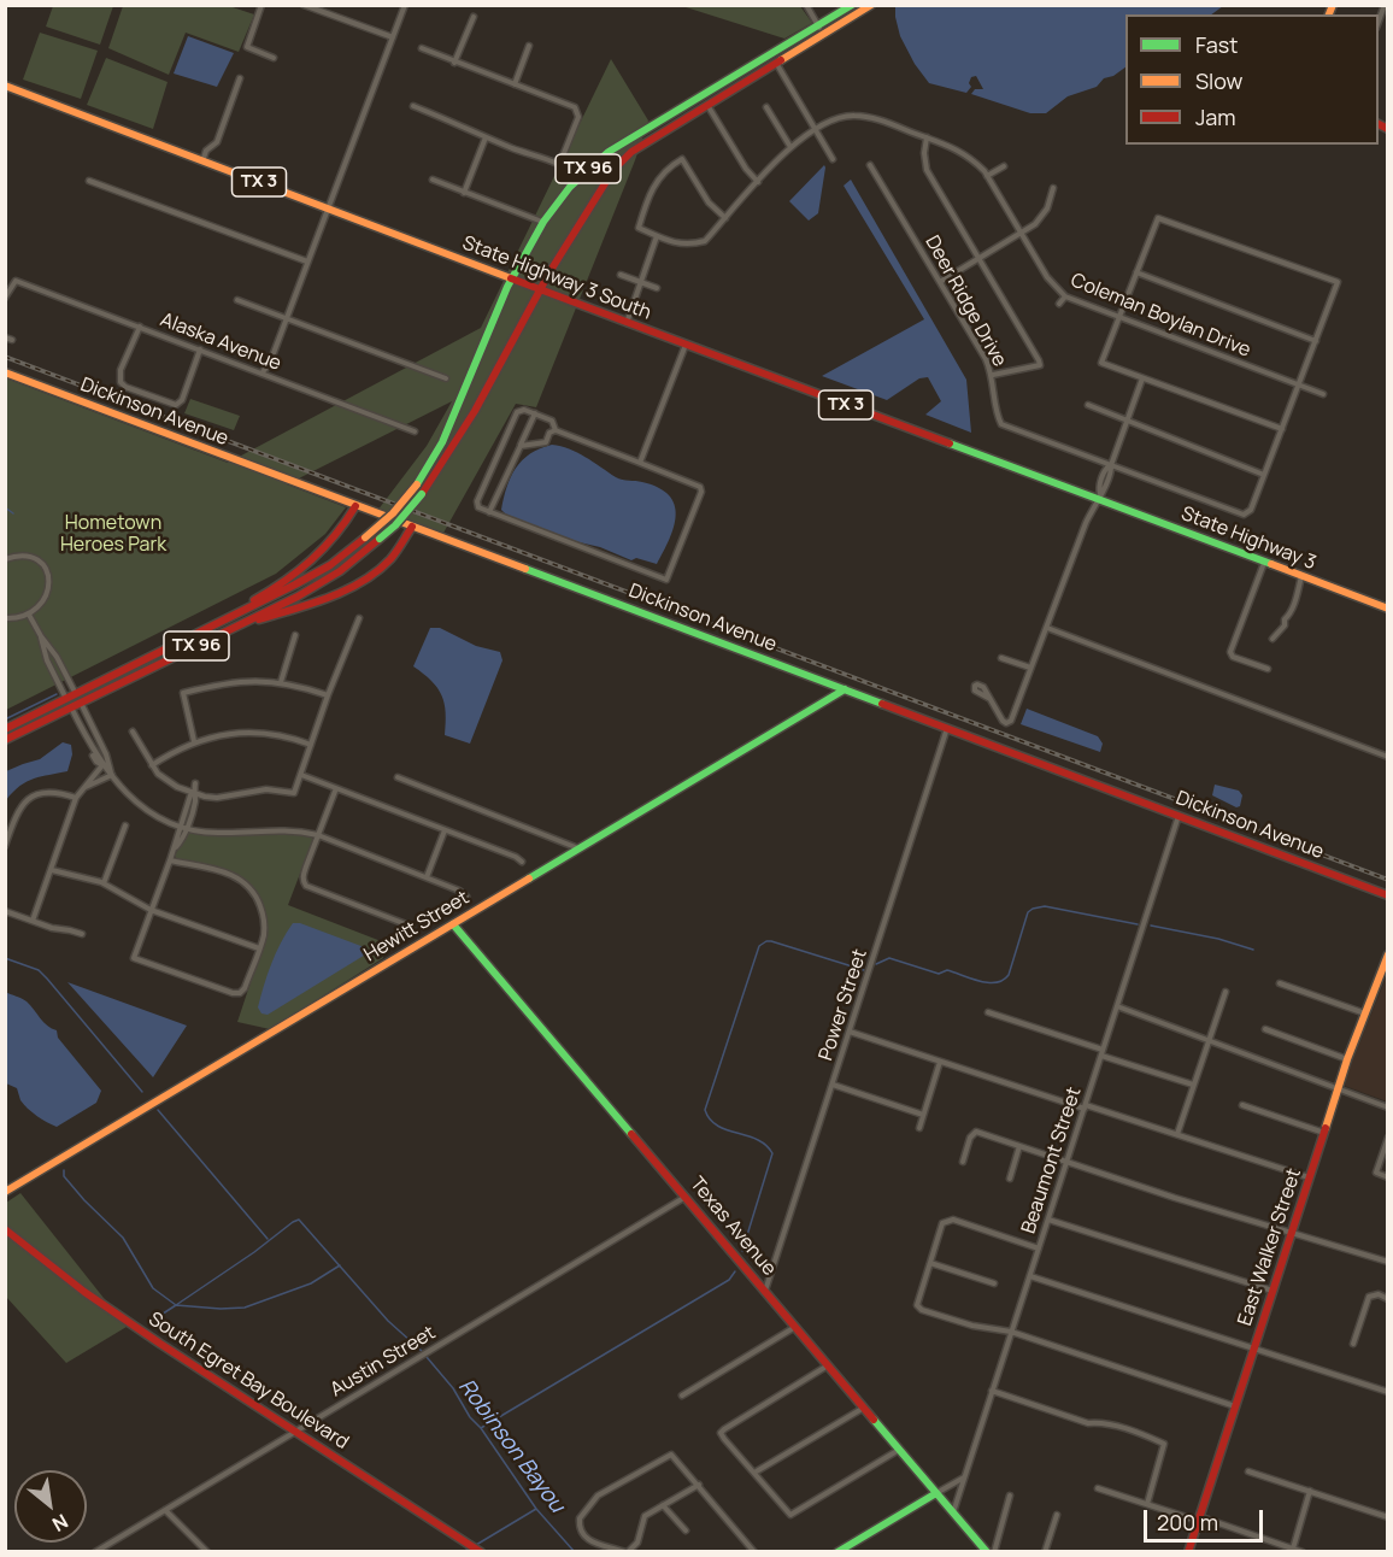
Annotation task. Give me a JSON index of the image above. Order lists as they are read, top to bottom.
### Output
{
  "streets": {
    "main road": [
      "TX 96",
      "TX 3",
      "State Highway 3 South",
      "Dickinson Avenue",
      "State Highway 3",
      "Hewitt Street",
      "Texas Avenue",
      "East Walker Street",
      "South Egret Bay Boulevard"
    ],
    "street": [
      "Deer Ridge Drive",
      "Coleman Boylan Drive",
      "Alaska Avenue",
      "Power Street",
      "Beaumont Street",
      "Austin Street"
    ]
  },
  "crossings": [
    ["TX 96", "State Highway 3 South"],
    ["State Highway 3 South", "State Highway 3"],
    ["Dickinson Avenue", "Hewitt Street"],
    ["Dickinson Avenue", "Power Street"],
    ["Dickinson Avenue", "Beaumont Street"],
    ["Hewitt Street", "Texas Avenue"],
    ["Power Street", "Texas Avenue"],
    ["Beaumont Street", "Texas Avenue"],
    ["Texas Avenue", "Austin Street"],
    ["Austin Street", "South Egret Bay Boulevard"]
  ],
  "water": ["Robinson Bayou"],
  "parks": ["Hometown Heroes Park"],
  "legend": ["Fast", "Slow", "Jam"],
  "scale_bar": "200 m",
  "north": "bottom right"
}
